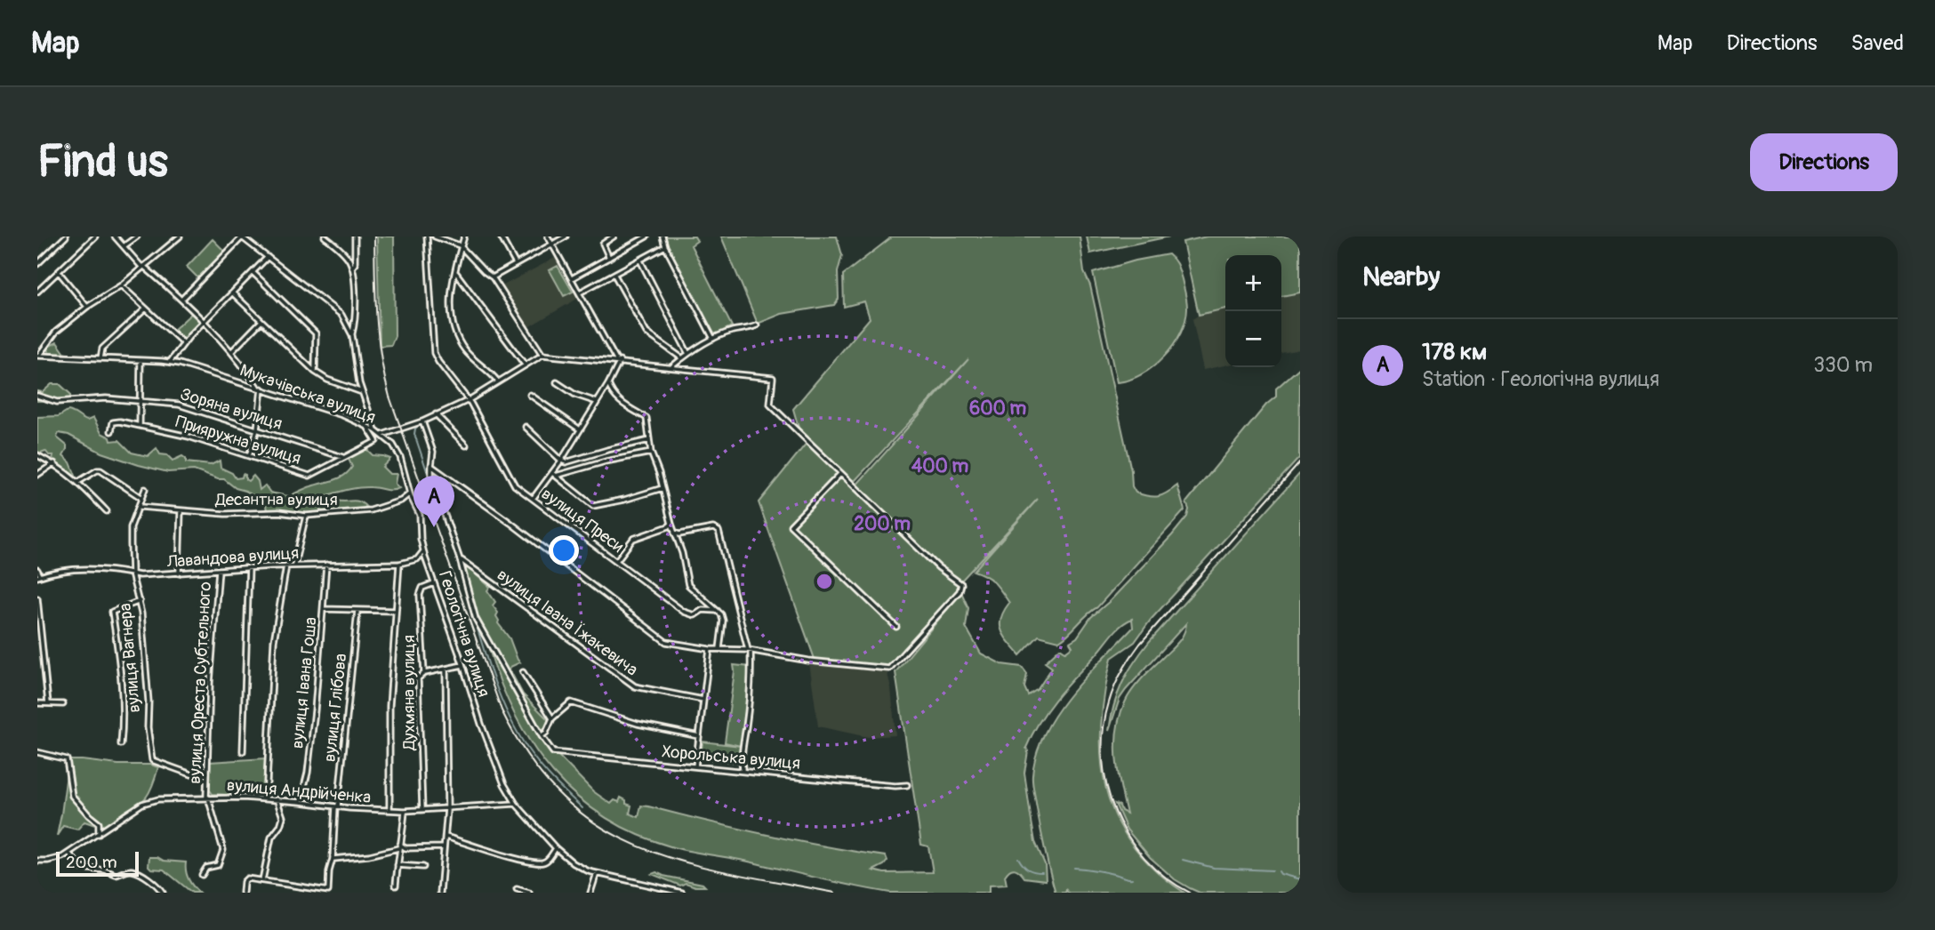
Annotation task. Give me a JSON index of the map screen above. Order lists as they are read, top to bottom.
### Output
{
  "streets": {
    "street": [
      "Мукачівська вулиця",
      "Зоряна вулиця",
      "Прияружна вулиця",
      "Десантна вулиця",
      "вулиця Преси",
      "Лавандова вулиця",
      "вулиця Івана Їжакевича",
      "Геологічна вулиця",
      "вулиця Вагнера",
      "вулиця Ореста Субтельного",
      "вулиця Івана Гоша",
      "Духмяна вулиця",
      "вулиця Глібова",
      "Хорольська вулиця",
      "вулиця Андрійченка"
    ]
  },
  "crossings": [
    ["Мукачівська вулиця", "Прияружна вулиця"],
    ["Мукачівська вулиця", "вулиця Преси"],
    ["Мукачівська вулиця", "Геологічна вулиця"],
    ["Зоряна вулиця", "Прияружна вулиця"],
    ["Десантна вулиця", "Геологічна вулиця"],
    ["Десантна вулиця", "вулиця Вагнера"],
    ["Лавандова вулиця", "Геологічна вулиця"],
    ["Лавандова вулиця", "вулиця Вагнера"],
    ["Лавандова вулиця", "вулиця Ореста Субтельного"],
    ["Лавандова вулиця", "вулиця Івана Гоша"],
    ["Геологічна вулиця", "Духмяна вулиця"],
    ["Геологічна вулиця", "вулиця Андрійченка"],
    ["вулиця Вагнера", "вулиця Ореста Субтельного"],
    ["вулиця Ореста Субтельного", "вулиця Андрійченка"],
    ["вулиця Івана Гоша", "вулиця Андрійченка"],
    ["Духмяна вулиця", "вулиця Андрійченка"],
    ["вулиця Глібова", "вулиця Андрійченка"]
  ],
  "scale_bar": "200 m",
  "page": {
    "header": "Map",
    "nav": ["Map", "Directions", "Saved"],
    "buttons": "Directions",
    "title": "Find us",
    "heading": "Nearby",
    "map_buttons": ["+", "−"],
    "list": [
      {
        "mark": "A",
        "name": "178 км",
        "note": "Station · Геологічна вулиця",
        "value": "330 m"
      }
    ],
    "pins": "A",
    "scale": "200 m"
  },
  "rings": ["600 m", "400 m", "200 m"]
}
